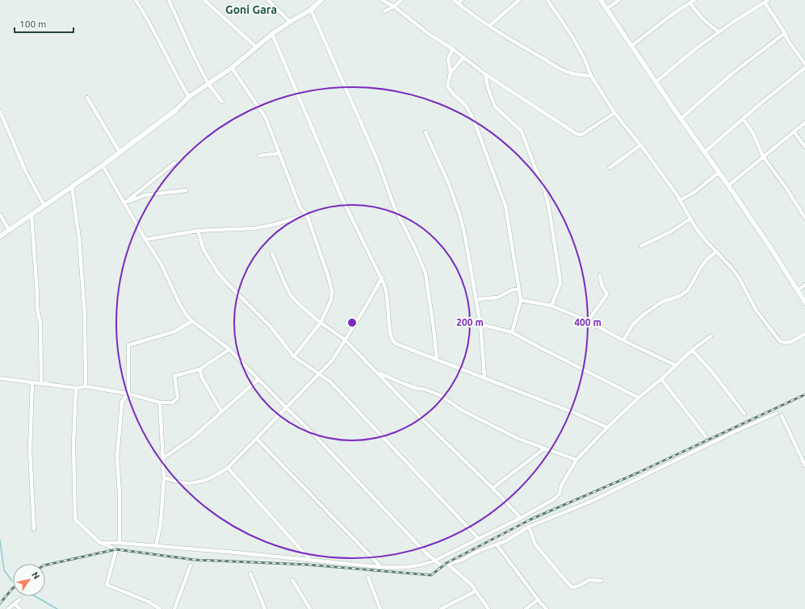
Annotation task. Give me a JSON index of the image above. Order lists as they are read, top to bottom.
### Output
{
  "districts": ["Goni Gara"],
  "scale_bar": "100 m",
  "north": "top right",
  "rings": ["200 m", "400 m"]
}
